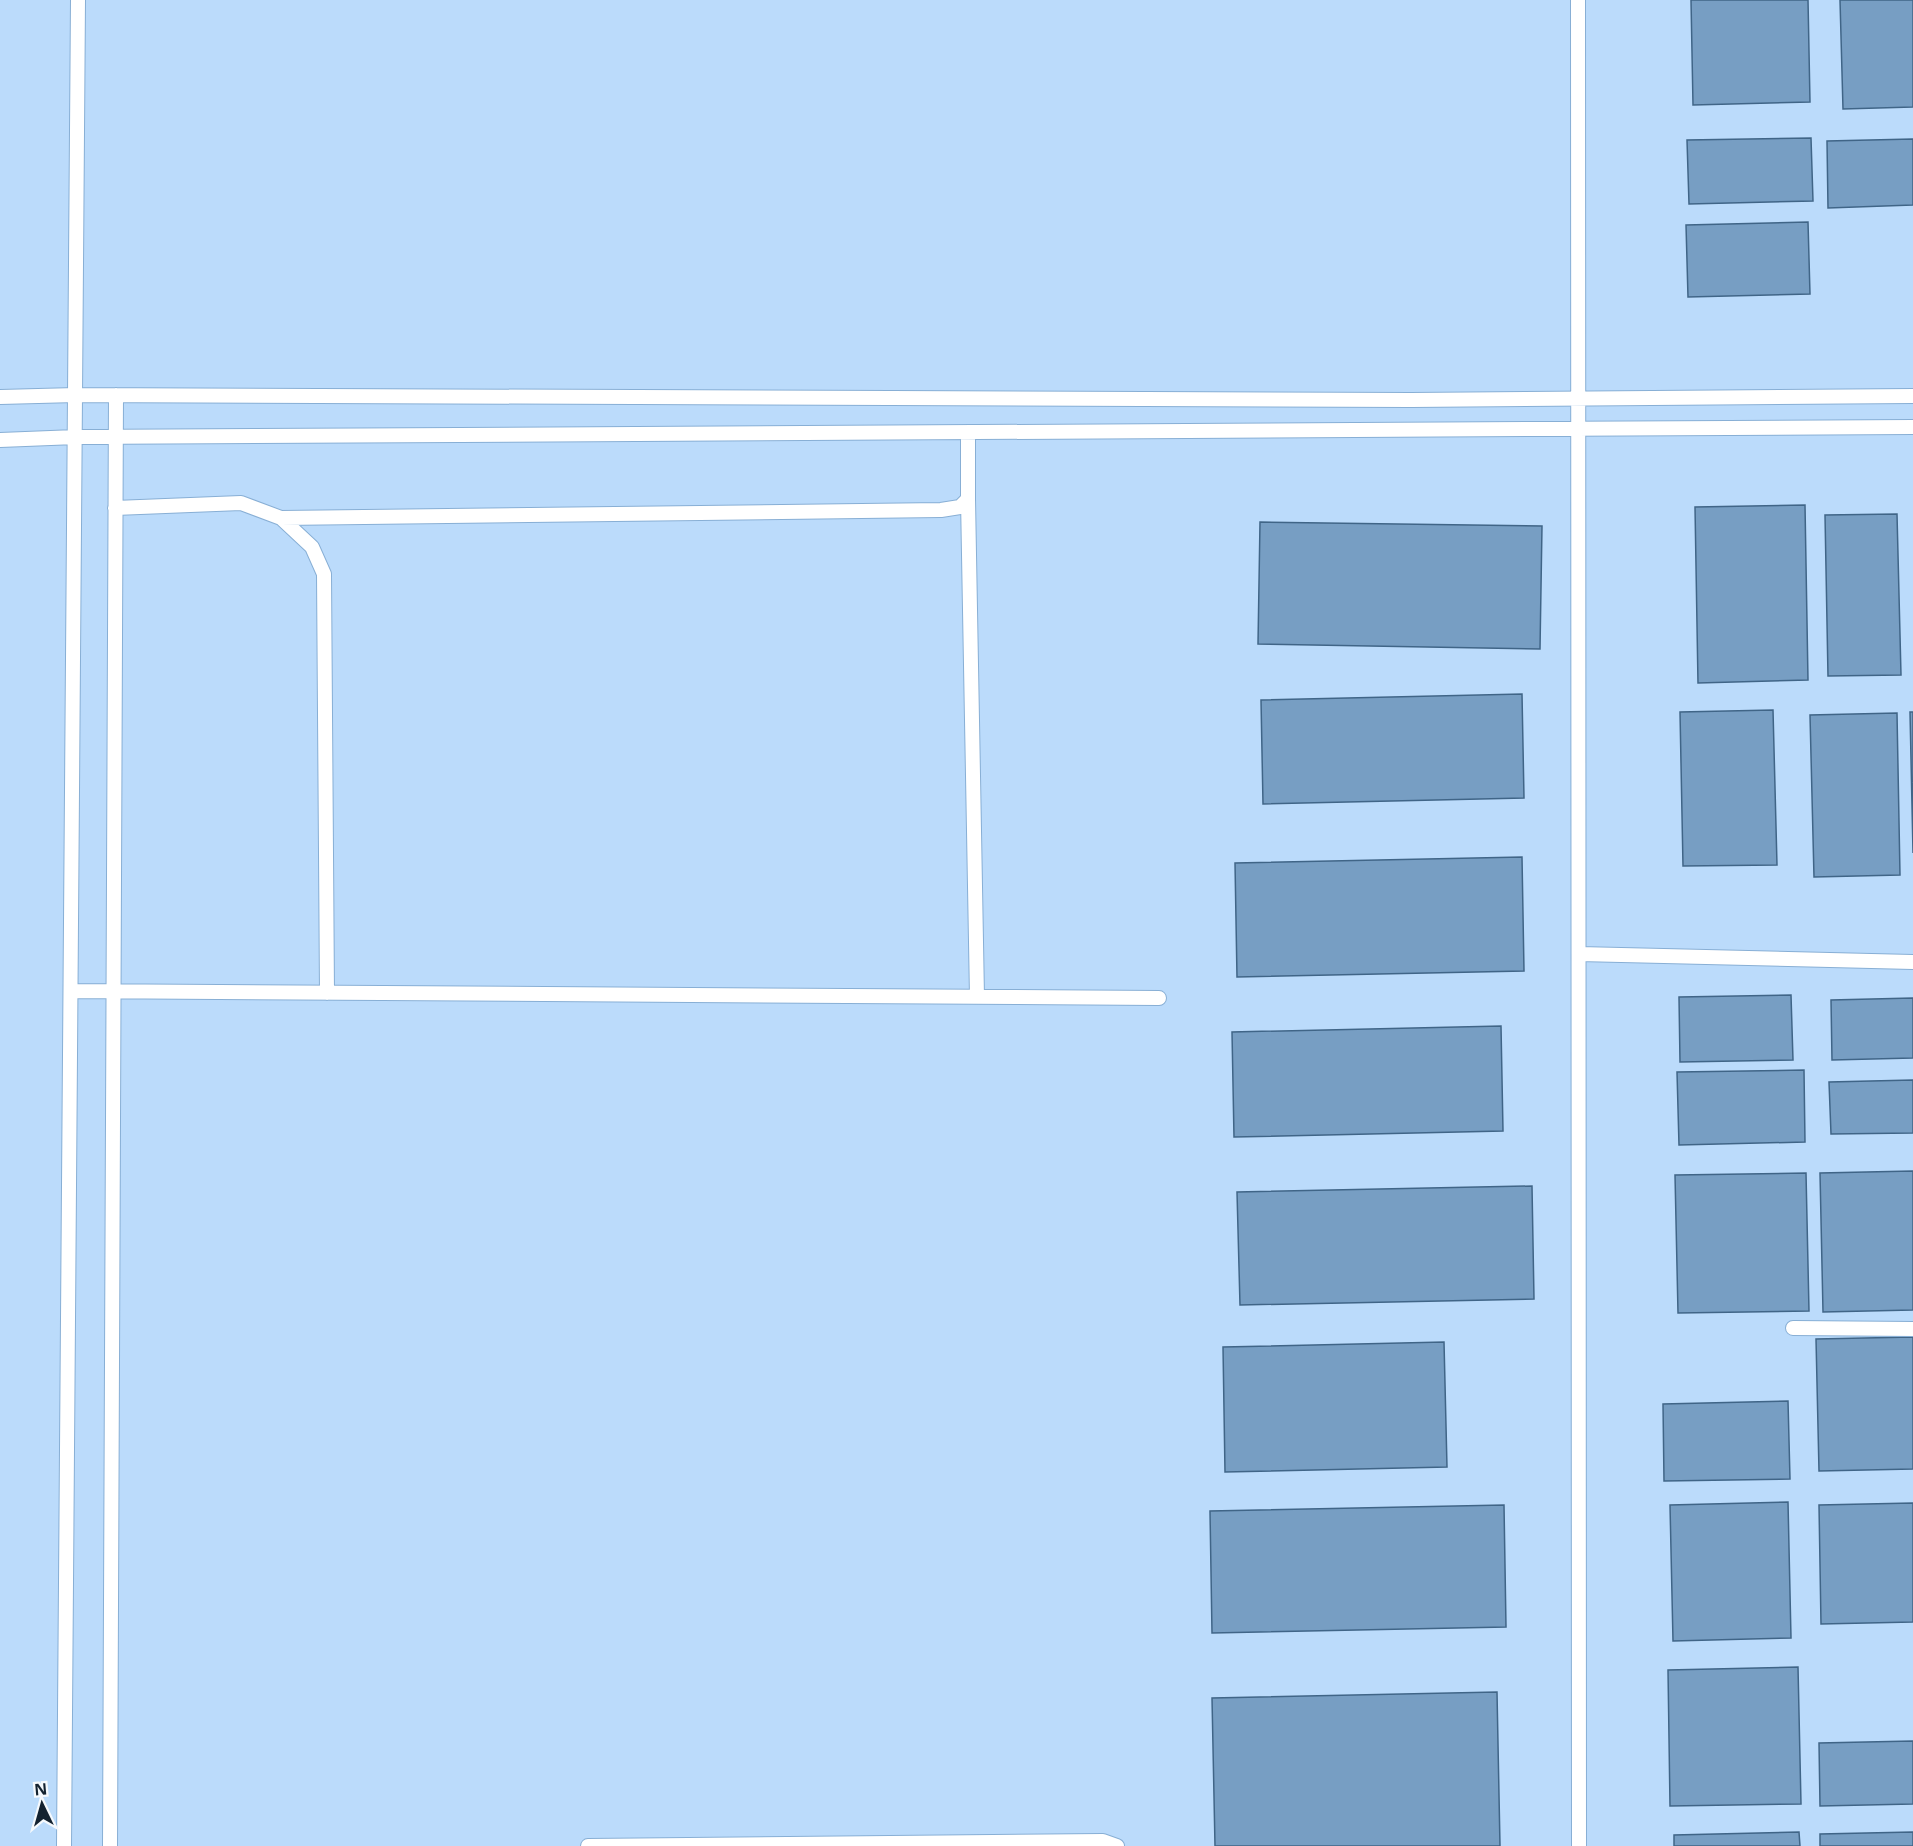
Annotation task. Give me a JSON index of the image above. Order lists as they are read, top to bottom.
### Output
{
  "north": "top"
}
